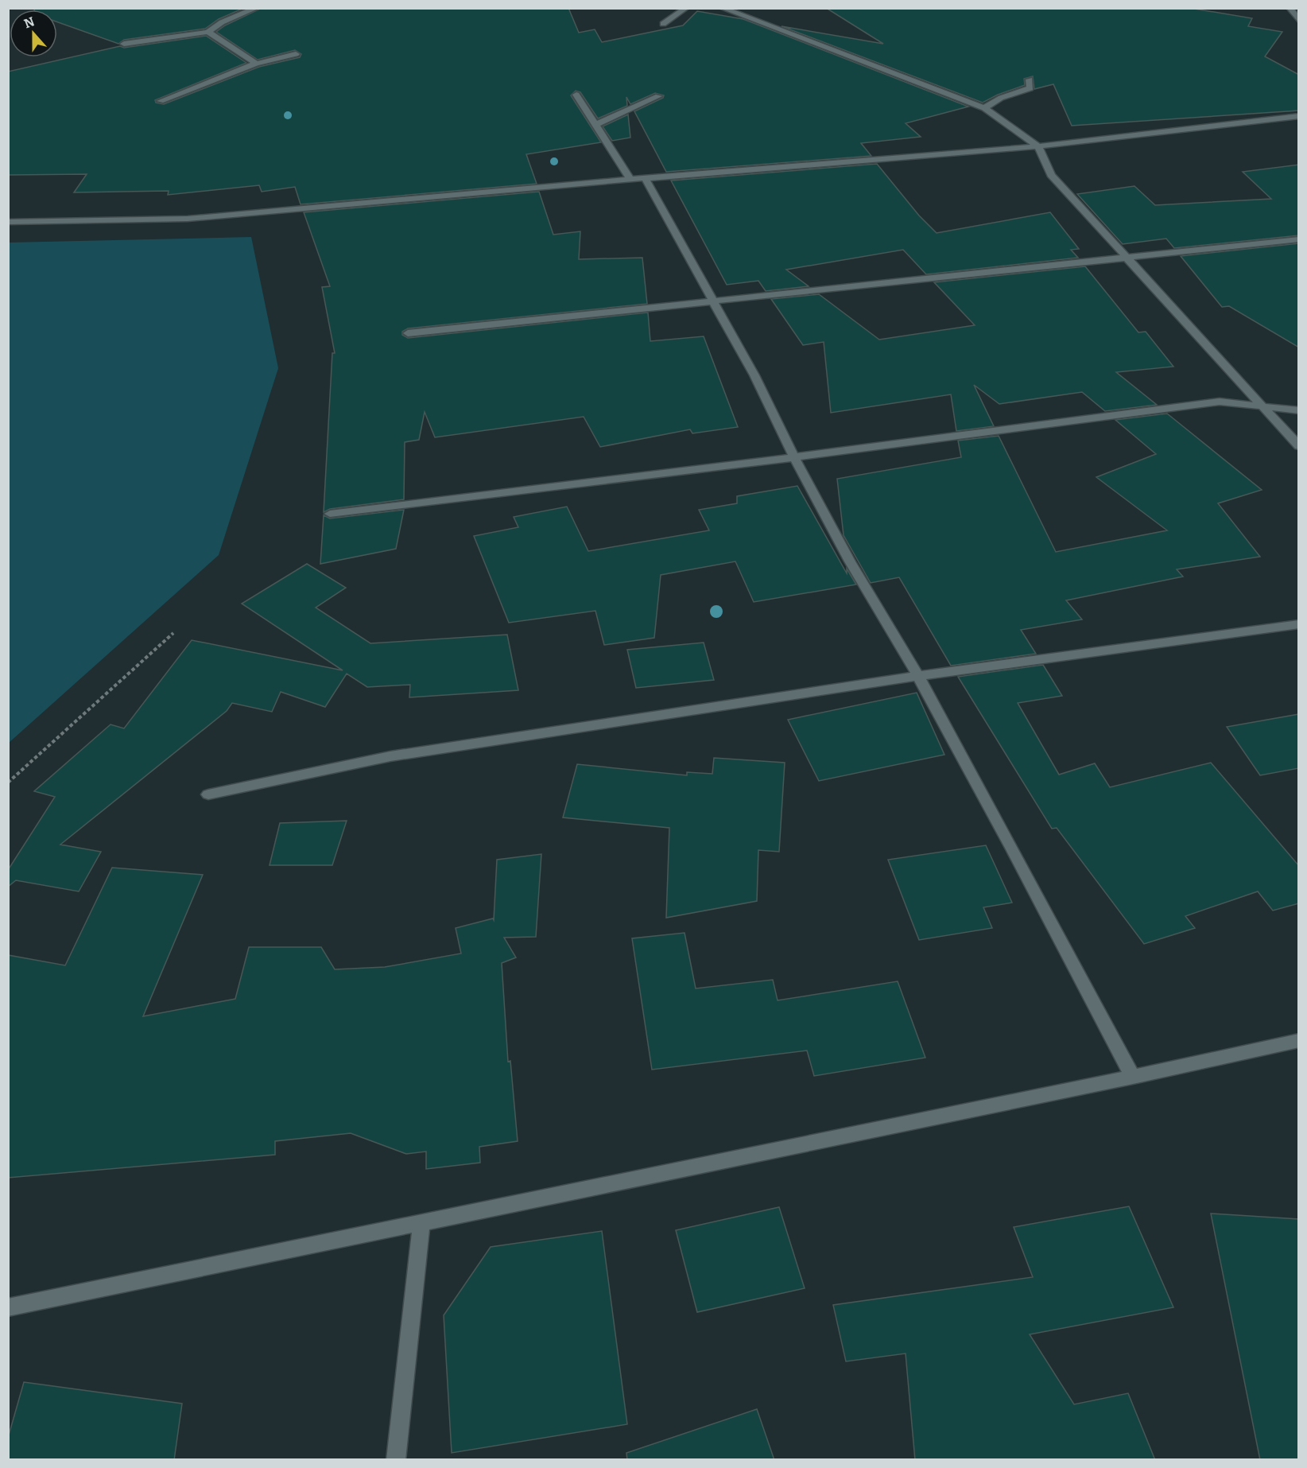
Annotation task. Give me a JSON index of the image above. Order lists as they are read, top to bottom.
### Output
{
  "north": "top"
}
